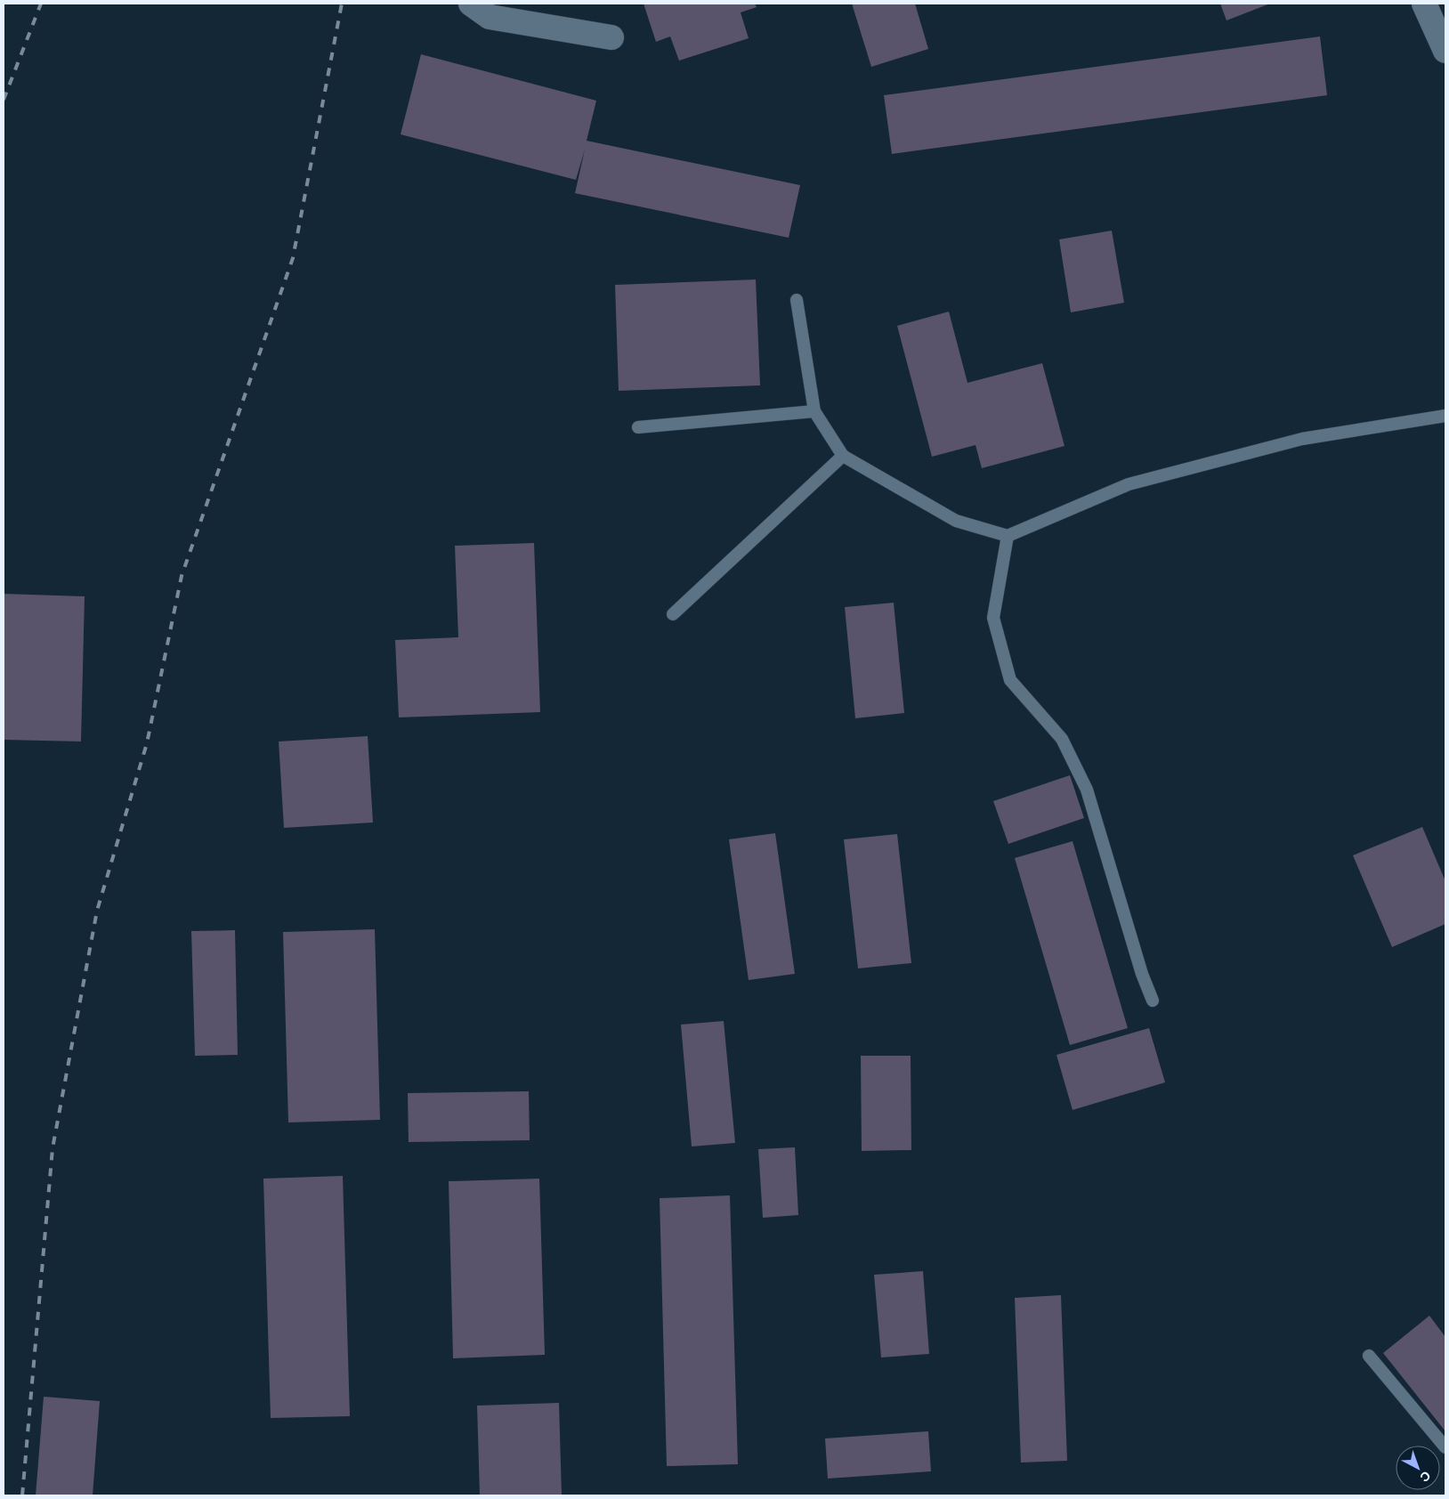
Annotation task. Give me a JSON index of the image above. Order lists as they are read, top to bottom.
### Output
{
  "north": "bottom right"
}
